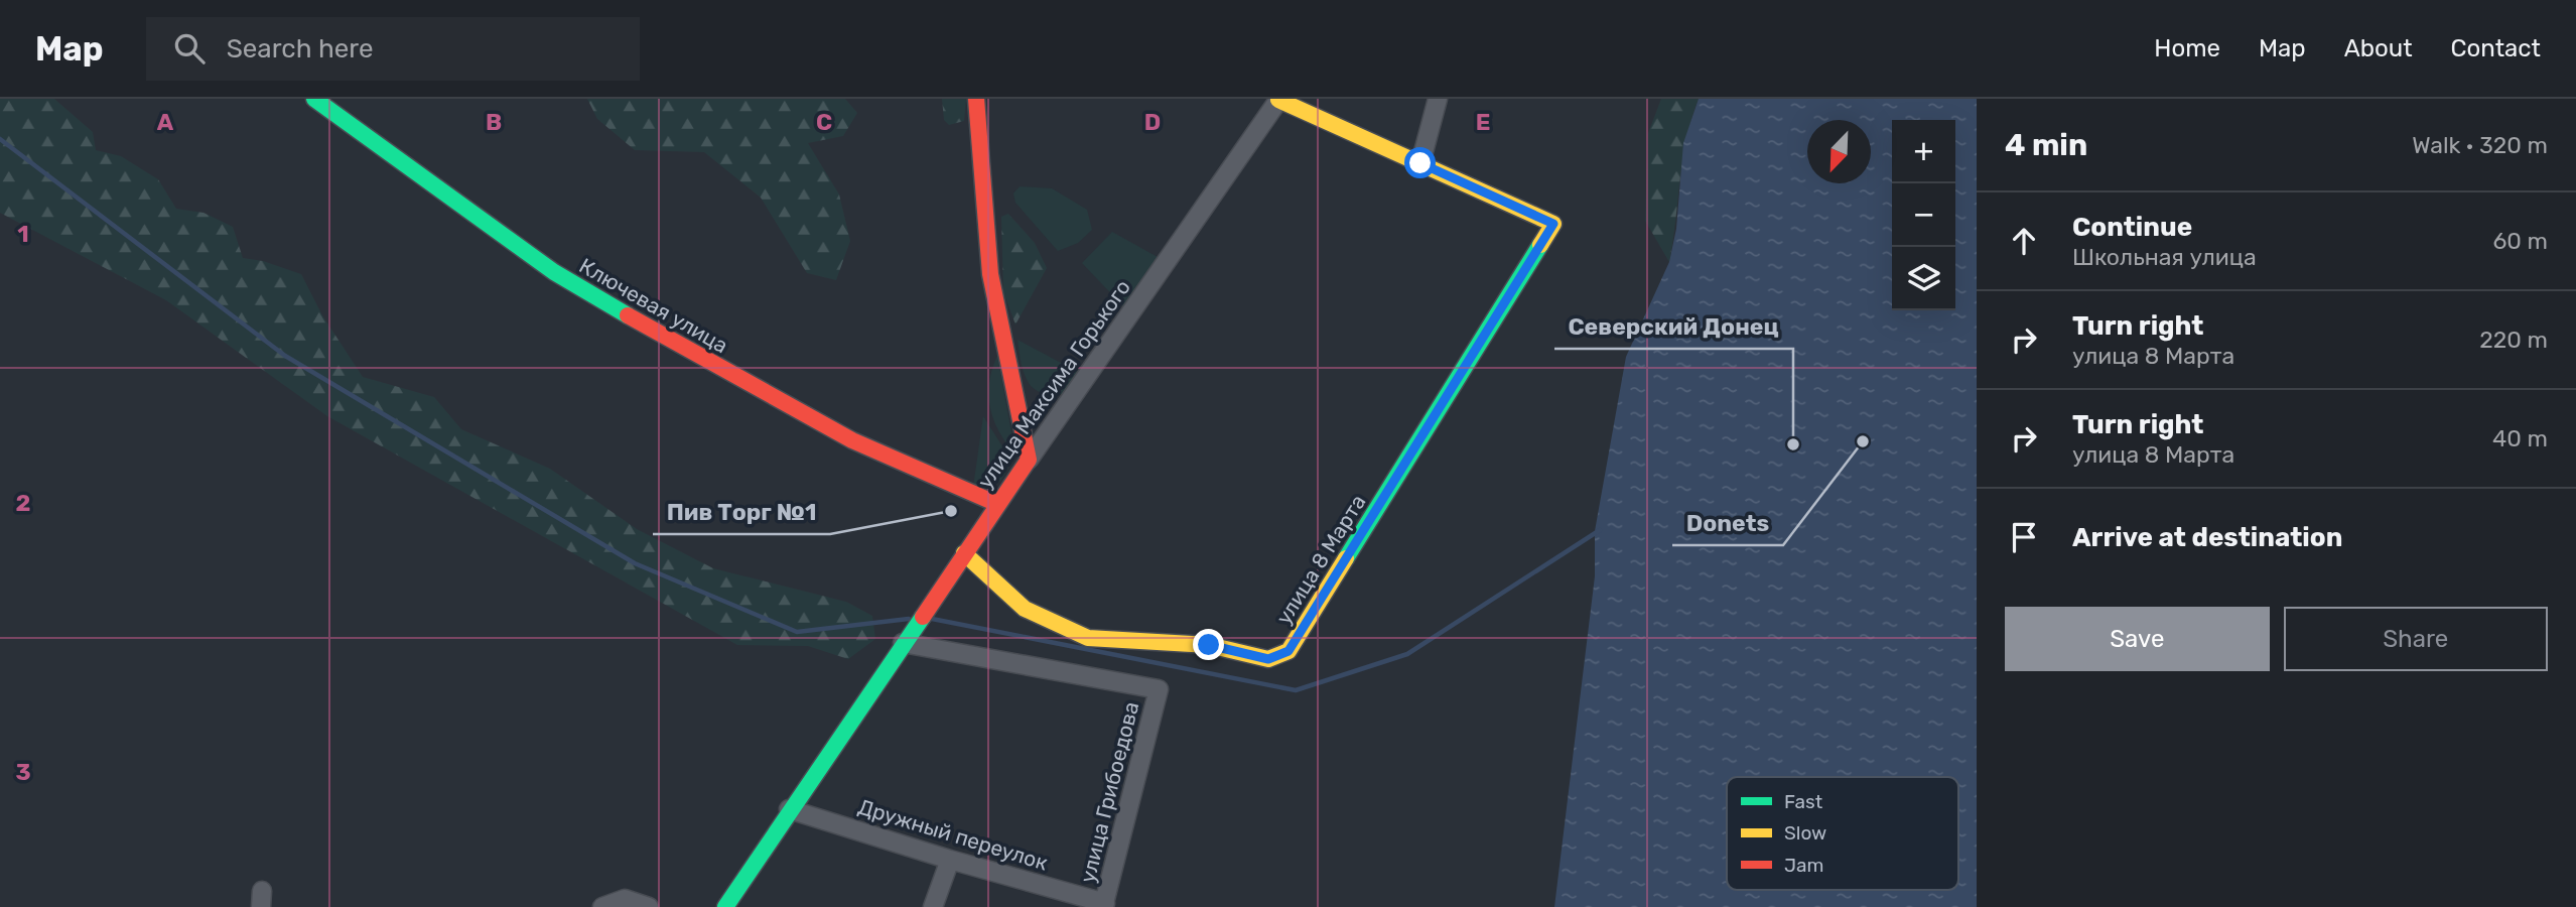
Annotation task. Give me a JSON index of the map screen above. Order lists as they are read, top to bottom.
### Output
{
  "streets": {
    "street": [
      "Ключевая улица",
      "улица Максима Горького",
      "улица 8 Марта",
      "улица Грибоедова",
      "Дружный переулок"
    ]
  },
  "crossings": [
    ["Ключевая улица", "улица Максима Горького"],
    ["улица Максима Горького", "улица 8 Марта"],
    ["улица Максима Горького", "улица Грибоедова"],
    ["улица Максима Горького", "Дружный переулок"],
    ["улица Грибоедова", "Дружный переулок"]
  ],
  "places": ["Donets", "Северский Донец", "Пив Торг №1"],
  "legend": ["Fast", "Slow", "Jam"],
  "north": "bottom left",
  "page": {
    "header": "Map",
    "search": "Search here",
    "nav": [
      "Home",
      "Map",
      "About",
      "Contact"
    ],
    "heading": ["4 min", "Walk · 320 m"],
    "map_buttons": ["+", "−"],
    "list": [
      ["Continue", "Школьная улица", "60 m"],
      ["Turn right", "улица 8 Марта", "220 m"],
      ["Turn right", "улица 8 Марта", "40 m"],
      "Arrive at destination"
    ],
    "buttons": ["Save", "Share"]
  },
  "grid": {
    "columns": [
      "A",
      "B",
      "C",
      "D",
      "E"
    ],
    "rows": ["1", "2", "3"]
  }
}
